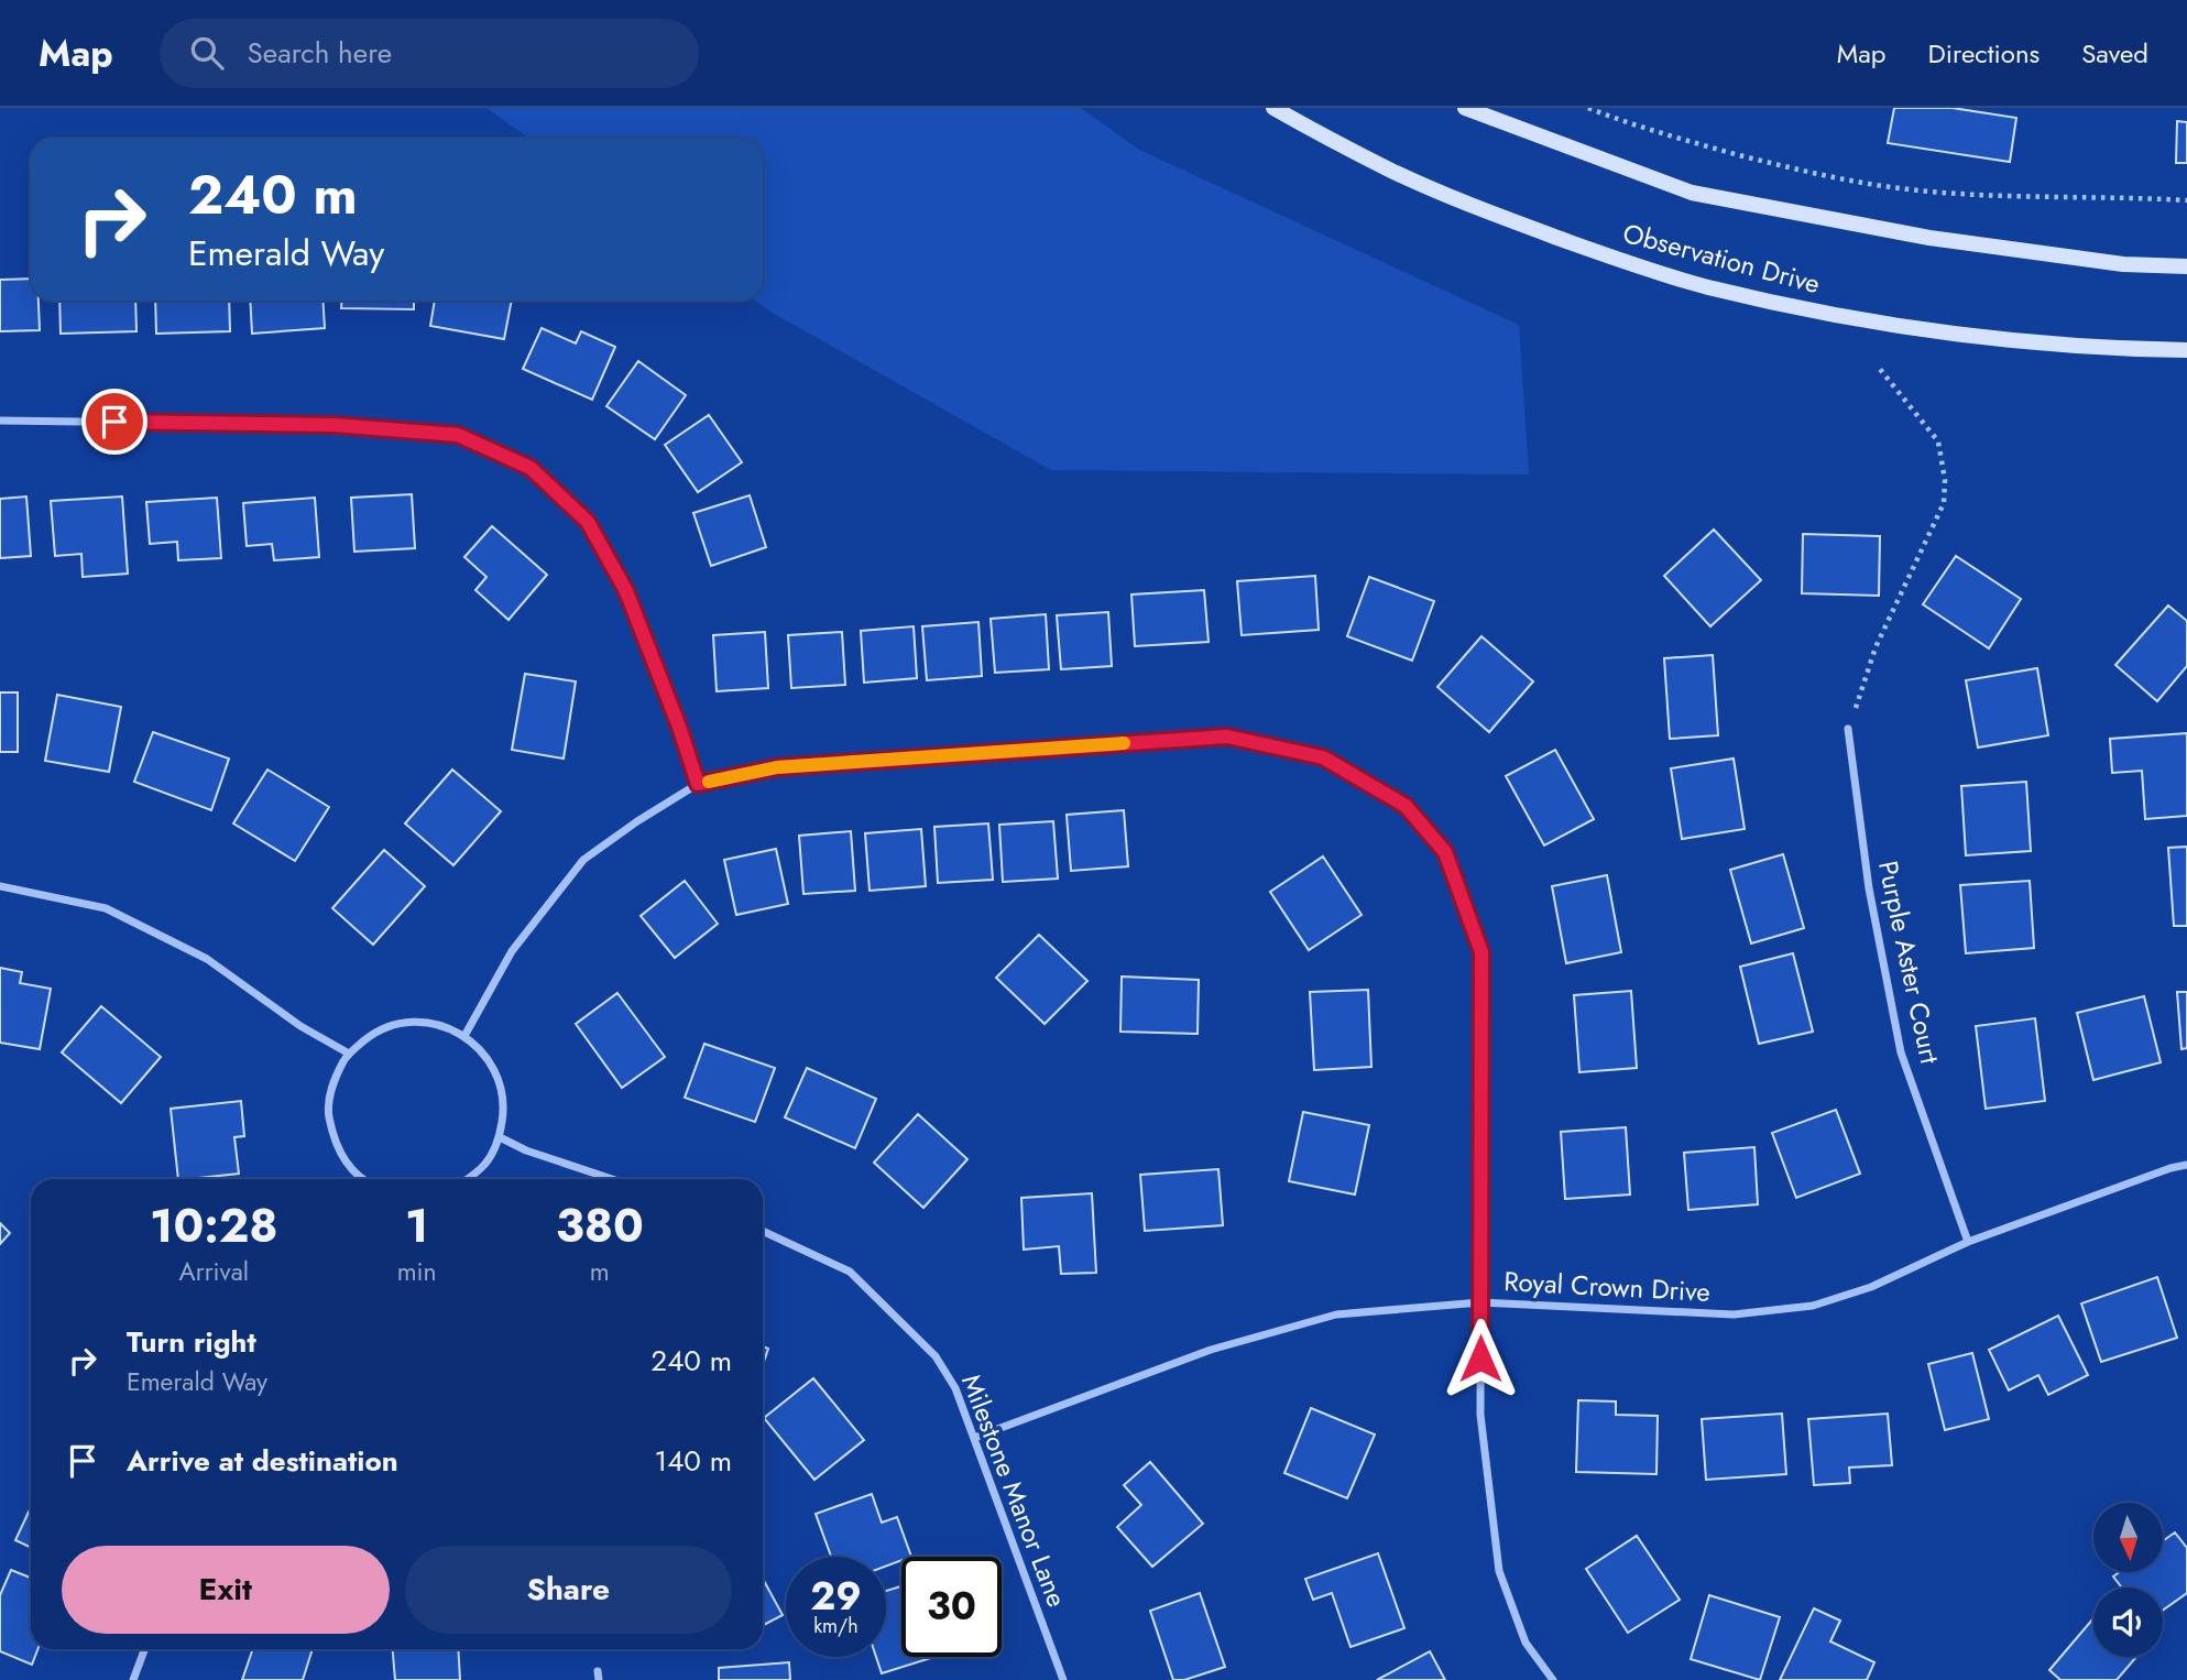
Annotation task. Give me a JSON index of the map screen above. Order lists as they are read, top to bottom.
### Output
{
  "streets": {
    "street": [
      "Observation Drive",
      "Purple Aster Court",
      "Royal Crown Drive",
      "Milestone Manor Lane"
    ]
  },
  "crossings": [
    ["Purple Aster Court", "Royal Crown Drive"],
    ["Royal Crown Drive", "Milestone Manor Lane"]
  ],
  "north": "bottom",
  "page": {
    "header": "Map",
    "search": "Search here",
    "nav": ["Map", "Directions", "Saved"],
    "turn": ["240 m", "Emerald Way"],
    "eta": [
      "10:28",
      "Arrival",
      "1",
      "min",
      "380",
      "m"
    ],
    "list": [
      {
        "name": "Turn right",
        "note": "Emerald Way",
        "value": "240 m"
      },
      {
        "name": "Arrive at destination",
        "value": "140 m"
      }
    ],
    "buttons": ["Exit", "Share"],
    "speed": "29 km/h",
    "limit": "30"
  }
}
